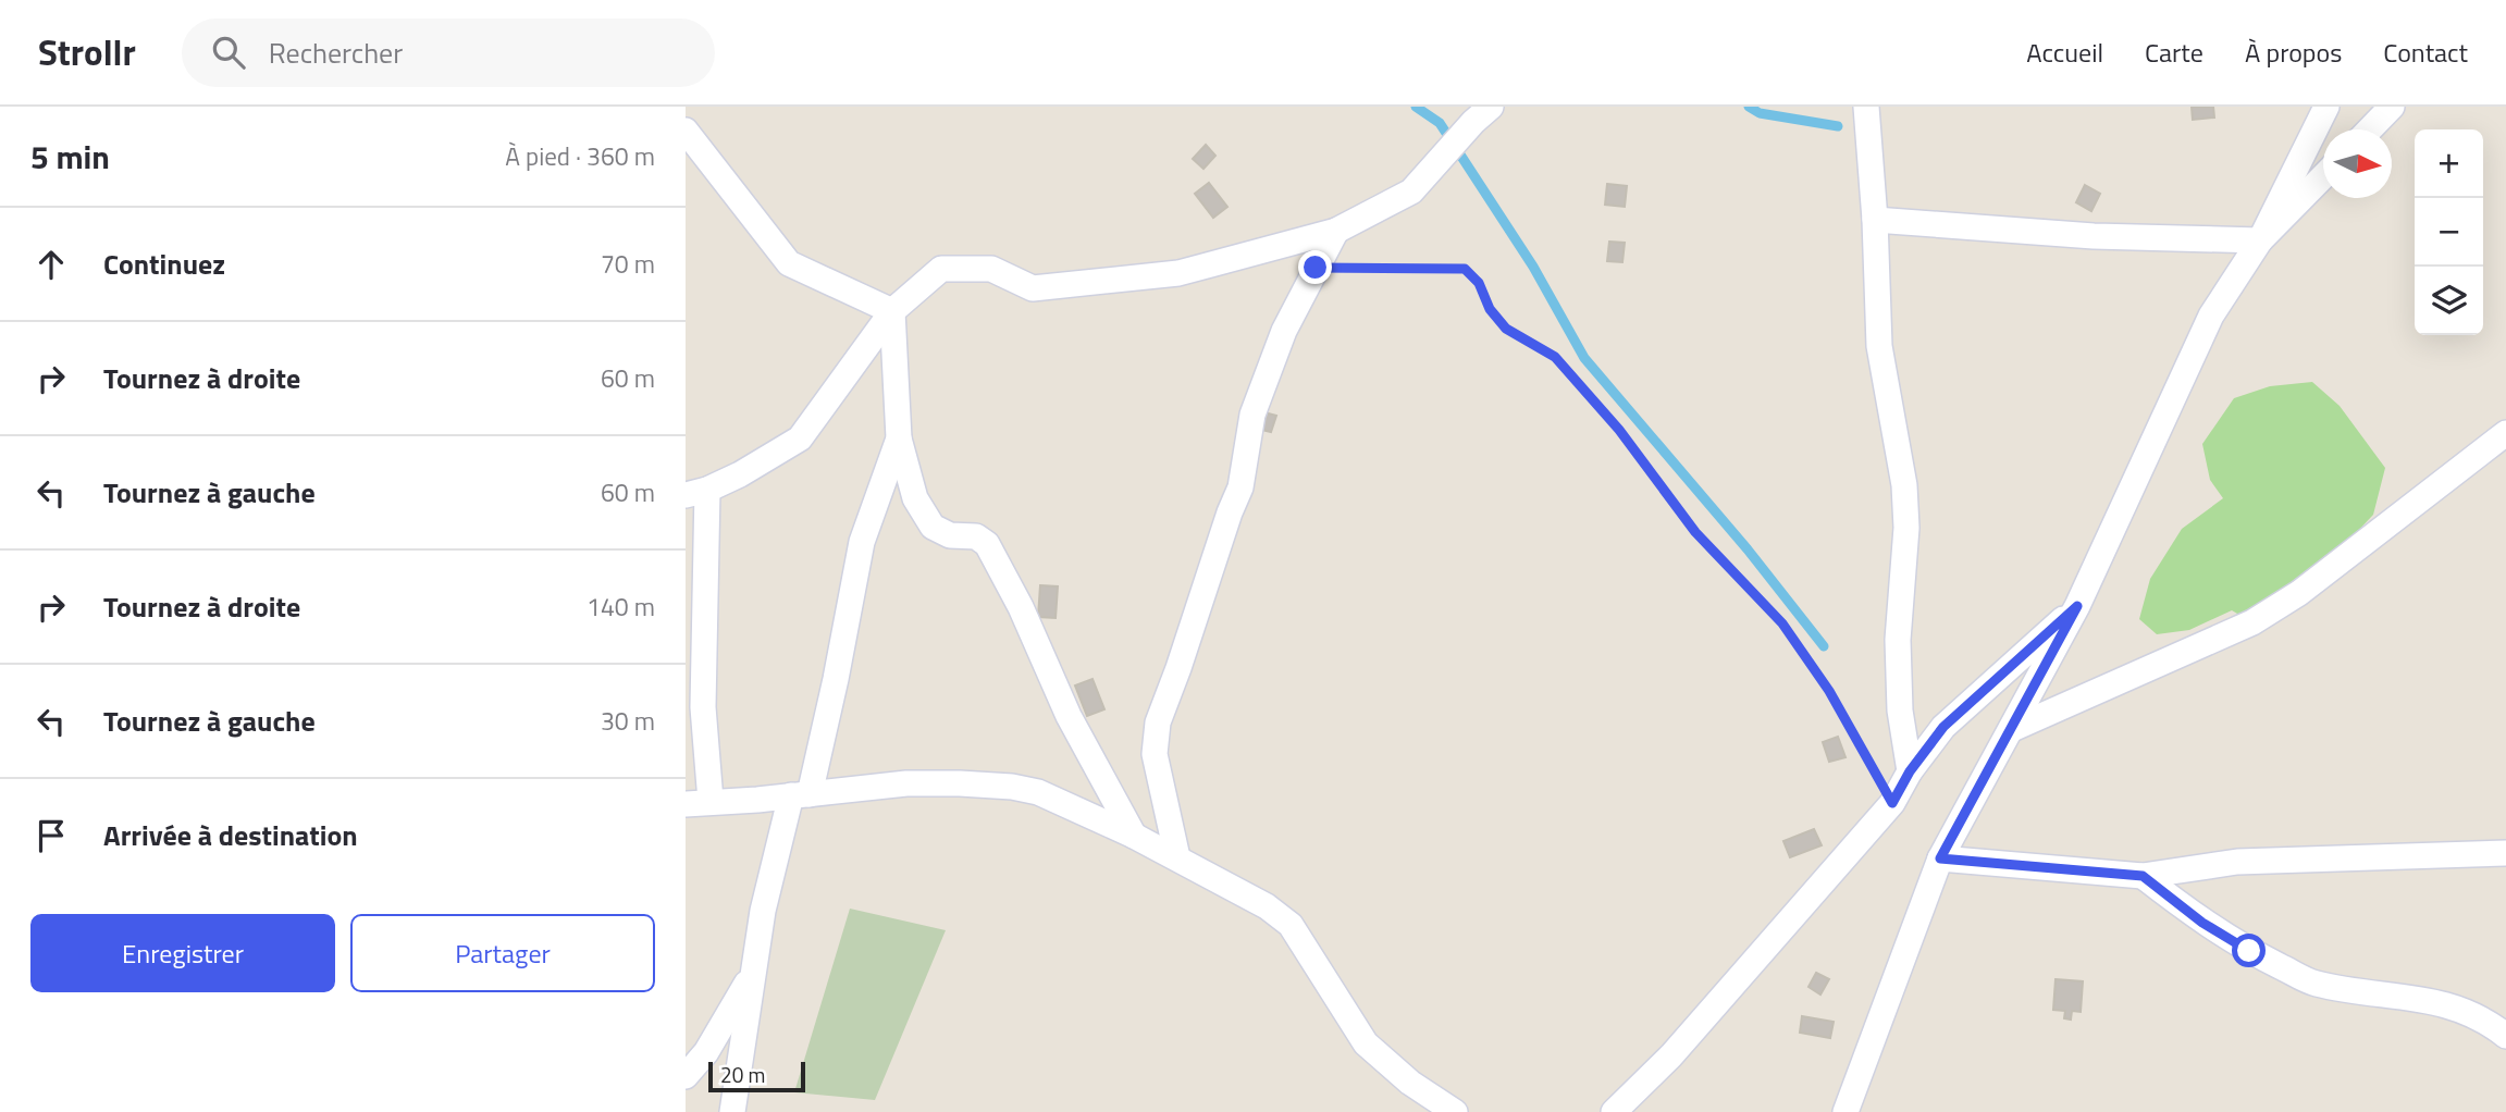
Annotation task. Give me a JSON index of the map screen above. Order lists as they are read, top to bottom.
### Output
{
  "scale_bar": "20 m",
  "north": "right",
  "page": {
    "header": "Strollr",
    "search": "Rechercher",
    "nav": [
      "Accueil",
      "Carte",
      "À propos",
      "Contact"
    ],
    "heading": ["5 min", "À pied · 360 m"],
    "map_buttons": ["+", "−"],
    "list": [
      ["Continuez", "70 m"],
      ["Tournez à droite", "60 m"],
      ["Tournez à gauche", "60 m"],
      ["Tournez à droite", "140 m"],
      ["Tournez à gauche", "30 m"],
      "Arrivée à destination"
    ],
    "buttons": ["Enregistrer", "Partager"],
    "scale": "20 m"
  }
}
